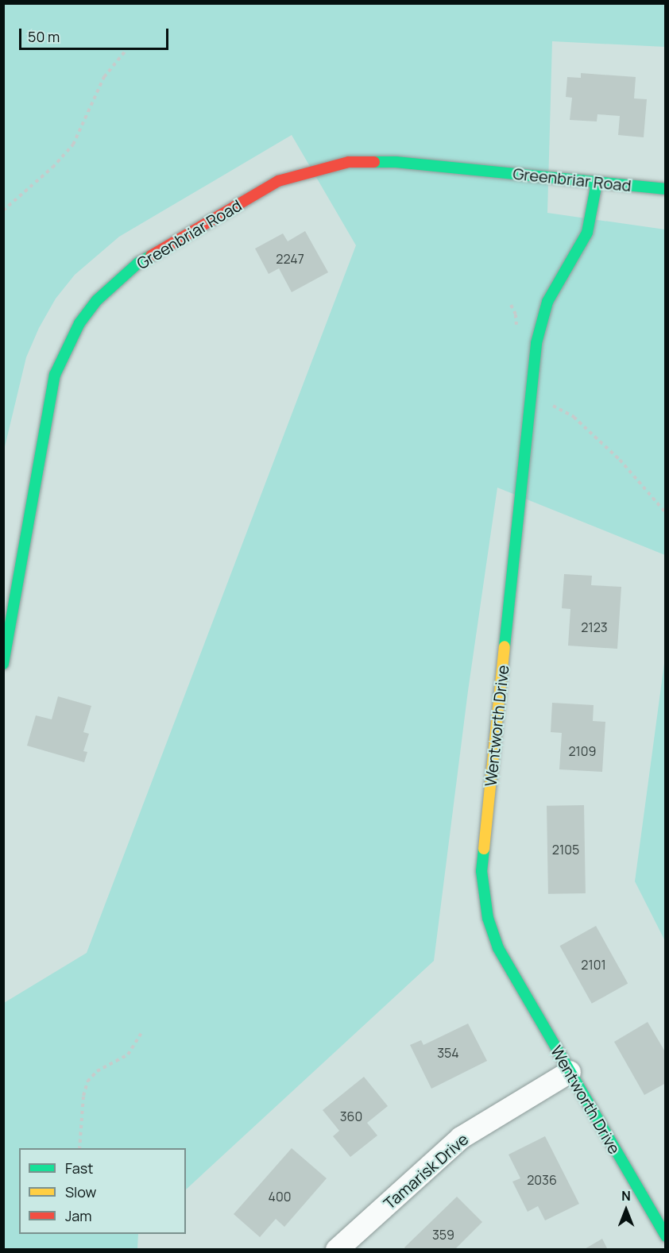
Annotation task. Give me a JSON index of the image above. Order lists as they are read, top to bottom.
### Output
{
  "streets": {
    "street": ["Greenbriar Road", "Wentworth Drive", "Tamarisk Drive"]
  },
  "crossings": [
    ["Greenbriar Road", "Wentworth Drive"],
    ["Wentworth Drive", "Tamarisk Drive"]
  ],
  "house_numbers": [
    "2247",
    "2123",
    "2109",
    "2105",
    "2101",
    "354",
    "360",
    "2036",
    "400",
    "359"
  ],
  "legend": ["Fast", "Slow", "Jam"],
  "scale_bar": "50 m",
  "north": "top"
}
